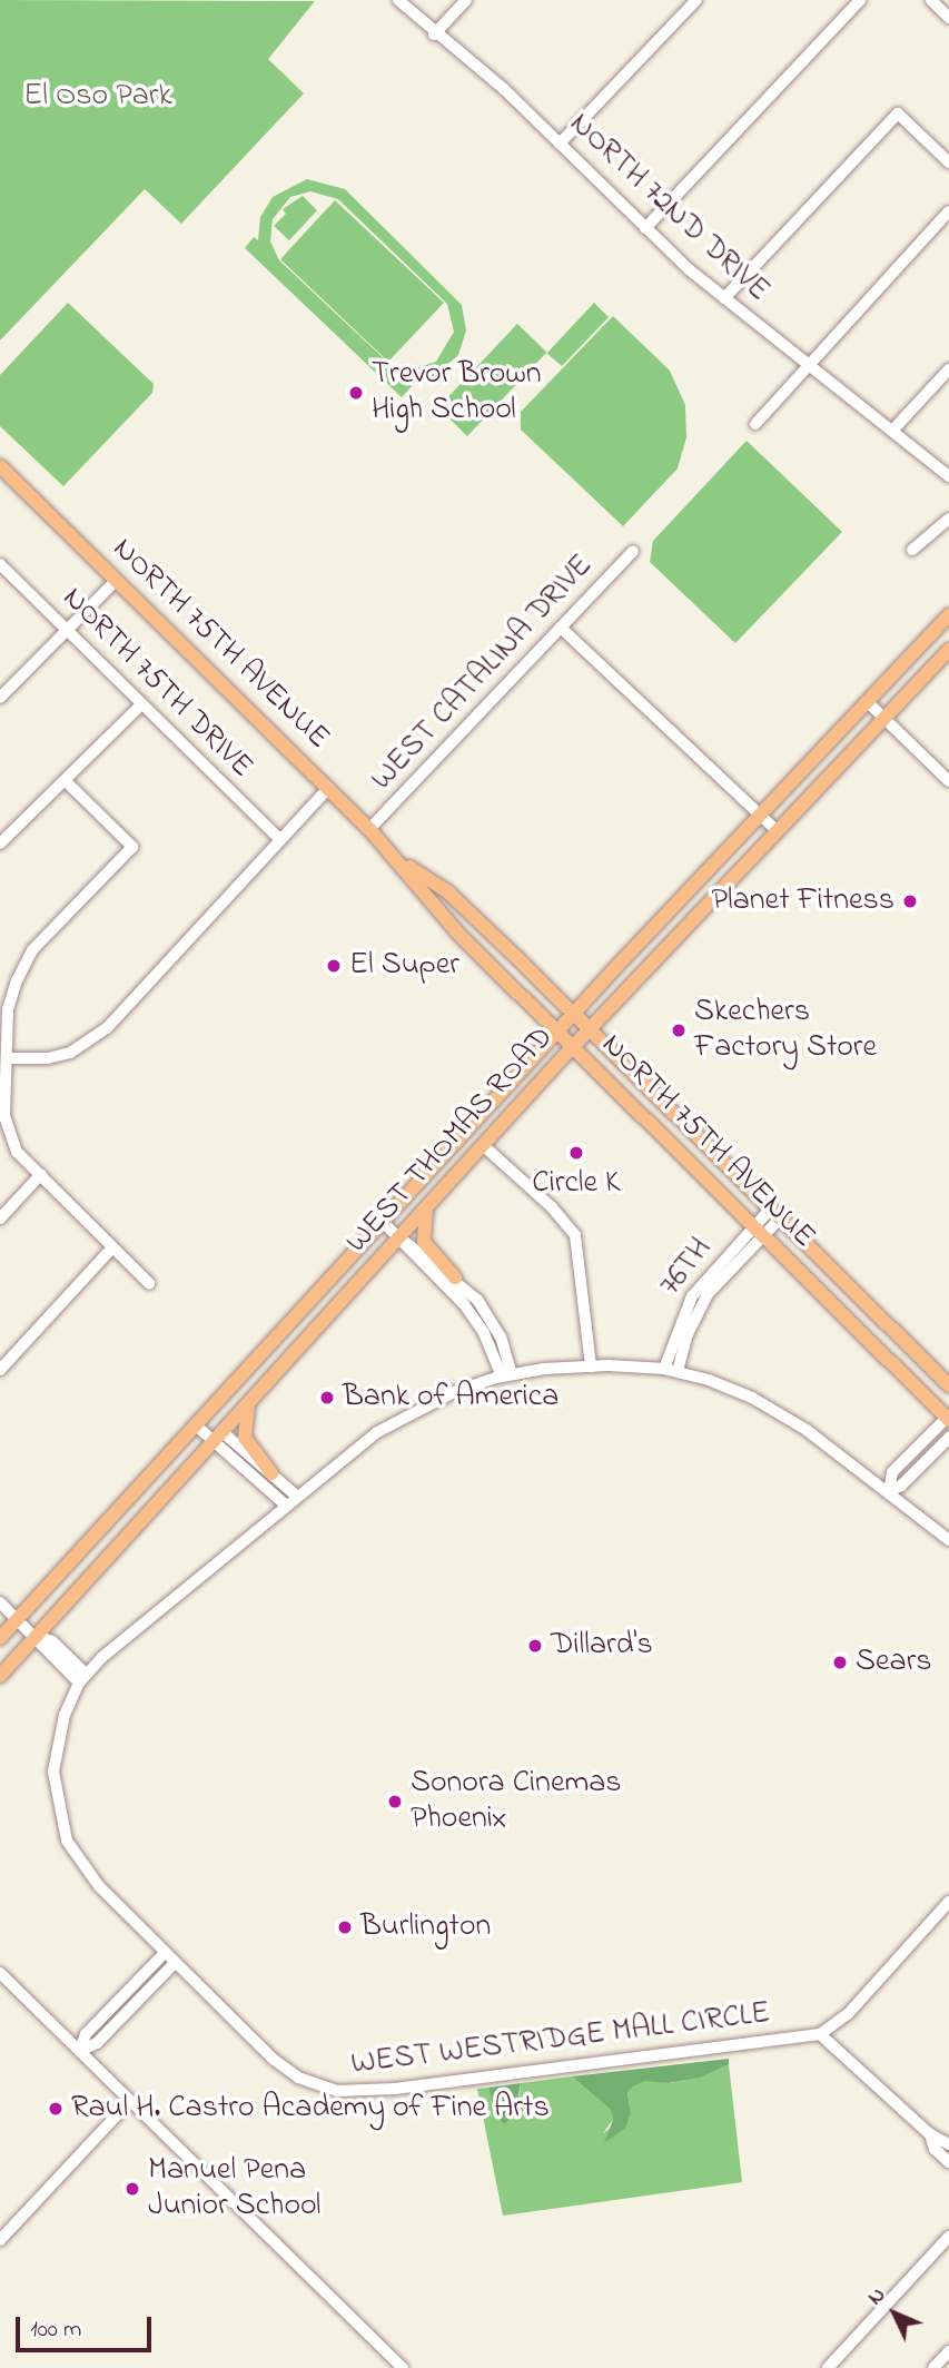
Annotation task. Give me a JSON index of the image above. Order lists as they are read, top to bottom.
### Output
{
  "streets": {
    "main road": ["NORTH 75TH AVENUE", "WEST THOMAS ROAD"],
    "street": [
      "NORTH 72ND DRIVE",
      "WEST CATALINA DRIVE",
      "NORTH 75TH DRIVE",
      "76TH",
      "WEST WESTRIDGE MALL CIRCLE"
    ]
  },
  "crossings": [
    ["NORTH 75TH AVENUE", "WEST CATALINA DRIVE"],
    ["NORTH 75TH AVENUE", "WEST THOMAS ROAD"],
    ["NORTH 75TH AVENUE", "76TH"]
  ],
  "parks": ["El Oso Park"],
  "places": [
    "Trevor Brown High School",
    "Planet Fitness",
    "El Super",
    "Skechers Factory Store",
    "Circle K",
    "Bank of America",
    "Dillard's",
    "Sears",
    "Sonora Cinemas Phoenix",
    "Burlington",
    "Raul H. Castro Academy of Fine Arts",
    "Manuel Pena Junior School"
  ],
  "scale_bar": "100 m",
  "north": "top left"
}
